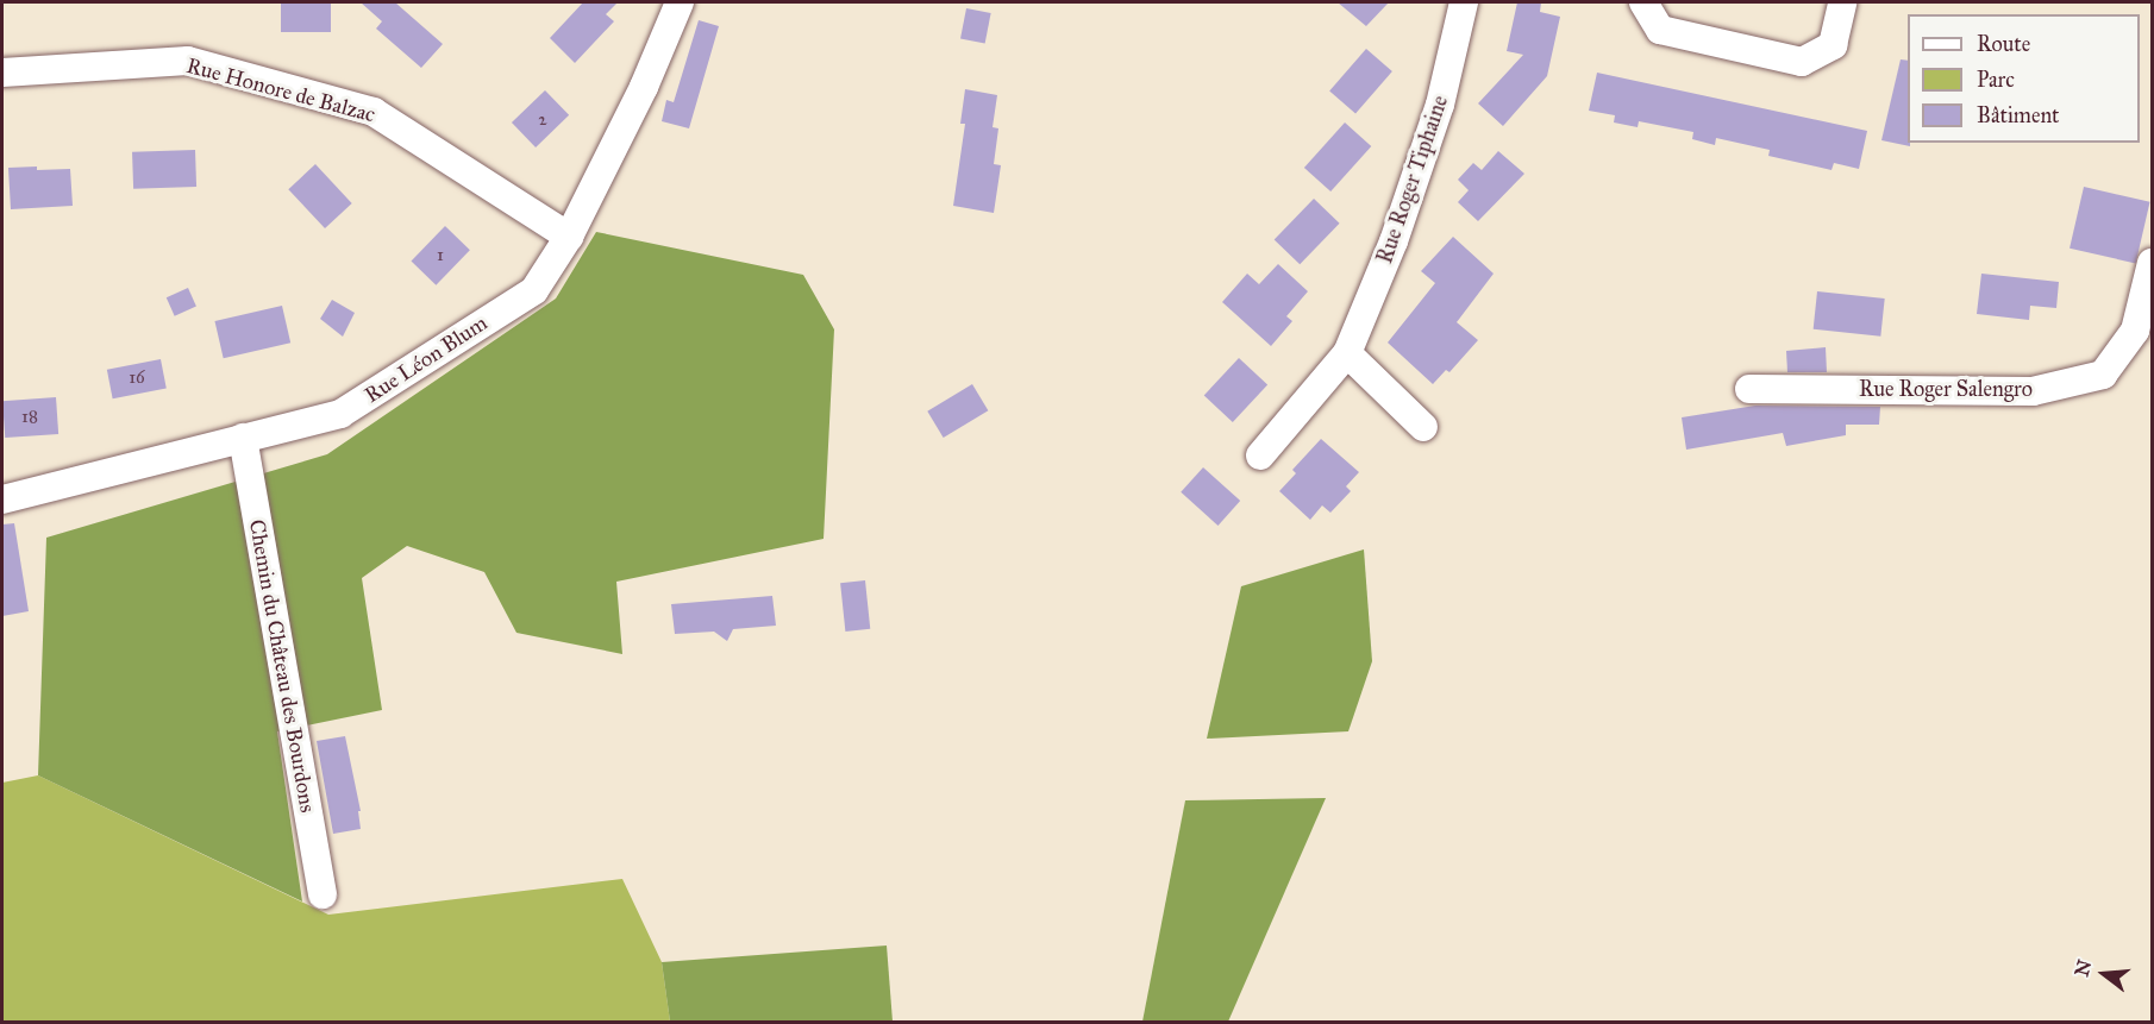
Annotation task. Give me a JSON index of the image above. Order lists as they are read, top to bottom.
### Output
{
  "streets": {
    "street": [
      "Rue Honore de Balzac",
      "Rue Roger Tiphaine",
      "Rue Léon Blum",
      "Rue Roger Salengro",
      "Chemin du Château des Bourdons"
    ]
  },
  "crossings": [
    ["Rue Honore de Balzac", "Rue Léon Blum"],
    ["Rue Léon Blum", "Chemin du Château des Bourdons"]
  ],
  "house_numbers": [
    "2",
    "1",
    "16",
    "18"
  ],
  "legend": ["Route", "Parc", "Bâtiment"],
  "north": "left"
}
